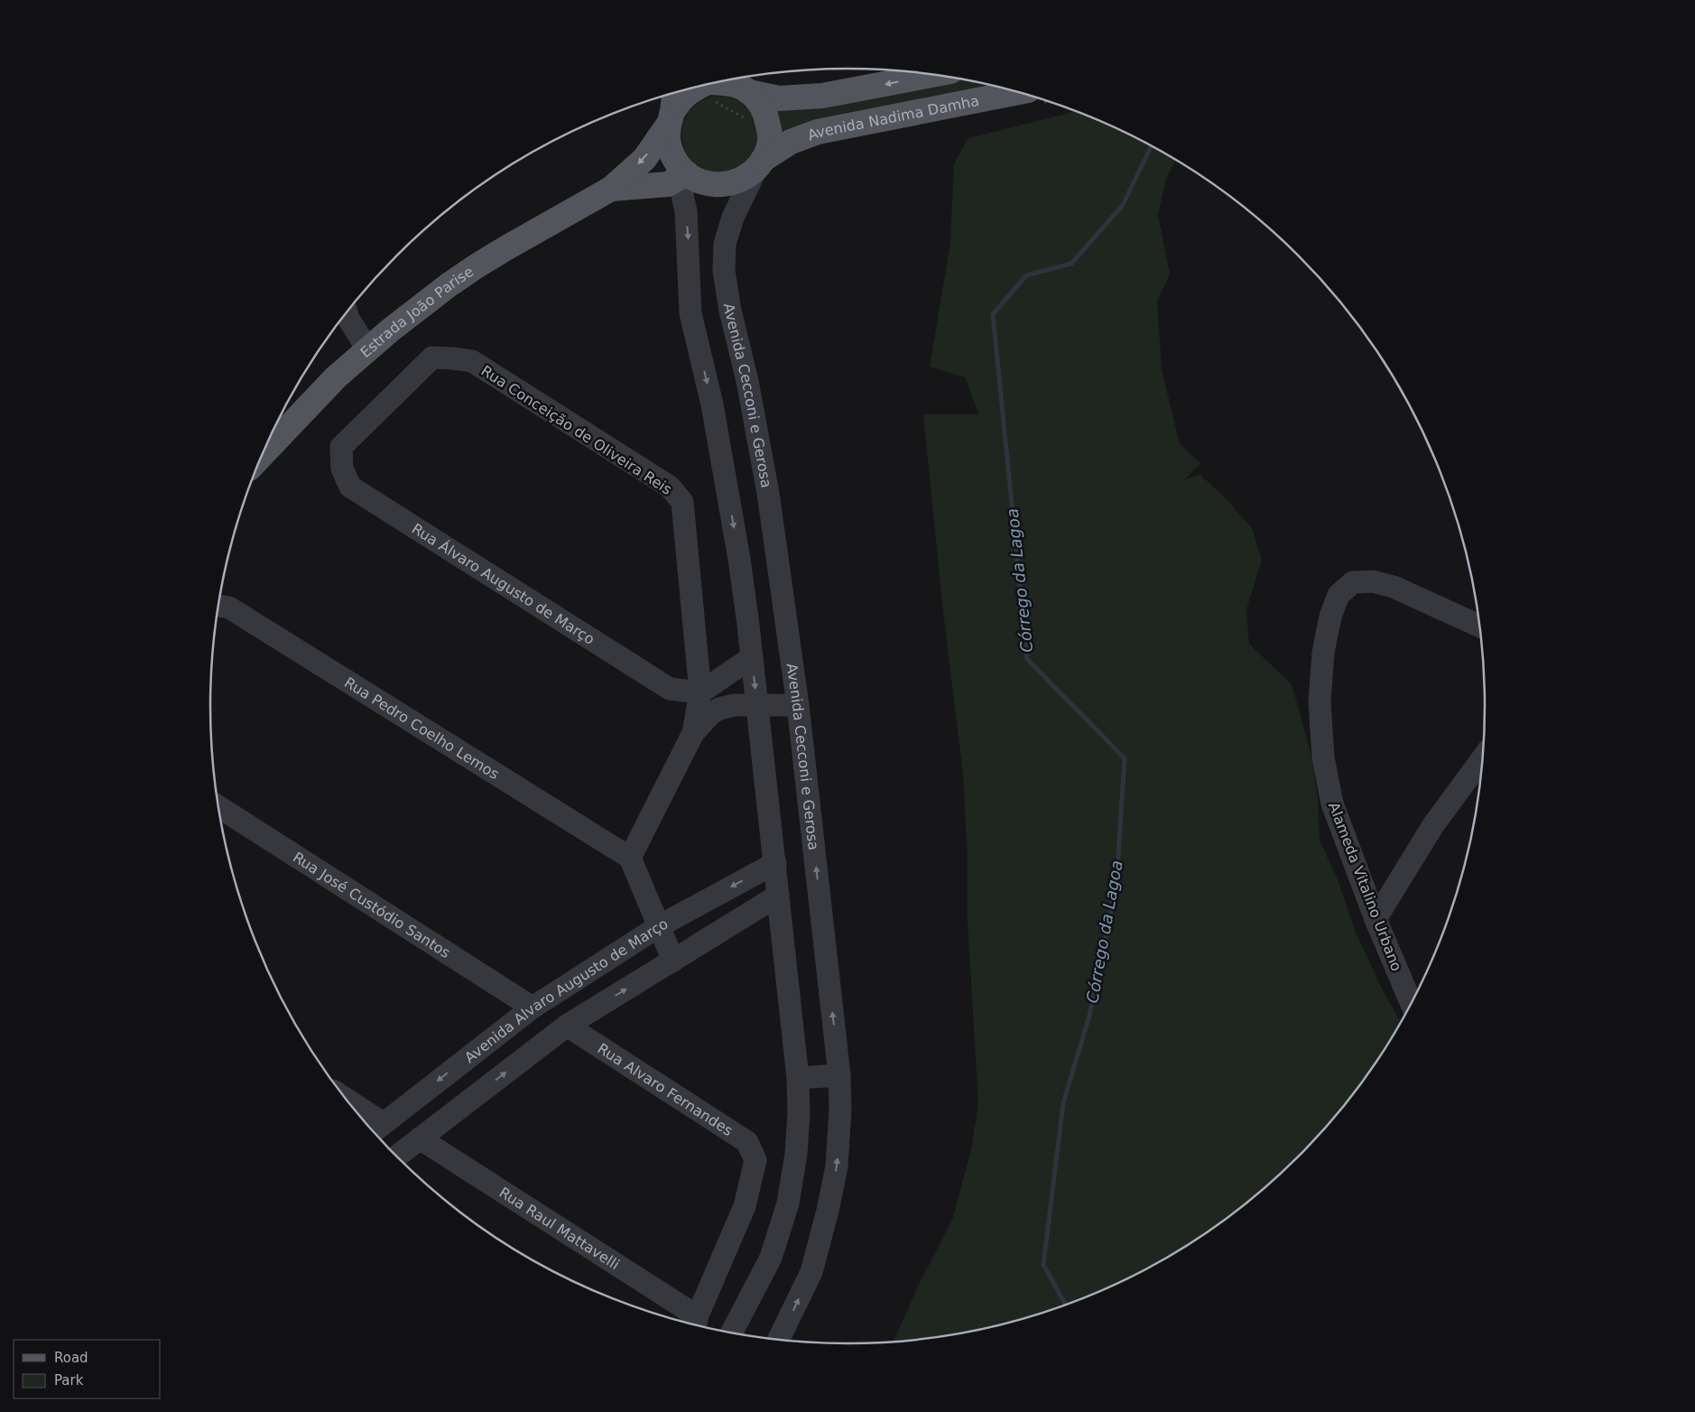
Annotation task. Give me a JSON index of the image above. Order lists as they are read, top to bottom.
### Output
{
  "streets": {
    "main road": ["Avenida Nadima Damha", "Estrada João Parise"],
    "street": [
      "Avenida Cecconi e Gerosa",
      "Rua Conceição de Oliveira Reis",
      "Rua Álvaro Augusto de Março",
      "Rua Pedro Coelho Lemos",
      "Alameda Vitalino Urbano",
      "Rua José Custódio Santos",
      "Avenida Alvaro Augusto de Março",
      "Rua Alvaro Fernandes",
      "Rua Raul Mattavelli"
    ]
  },
  "crossings": [
    ["Avenida Nadima Damha", "Avenida Cecconi e Gerosa"],
    ["Avenida Cecconi e Gerosa", "Rua Conceição de Oliveira Reis"],
    ["Rua Conceição de Oliveira Reis", "Rua Álvaro Augusto de Março"],
    ["Rua Conceição de Oliveira Reis", "Rua Pedro Coelho Lemos"],
    ["Rua José Custódio Santos", "Avenida Alvaro Augusto de Março"],
    ["Avenida Alvaro Augusto de Março", "Rua Alvaro Fernandes"],
    ["Avenida Alvaro Augusto de Março", "Rua Raul Mattavelli"]
  ],
  "water": ["Córrego da Lagoa"],
  "legend": ["Road", "Park"]
}
